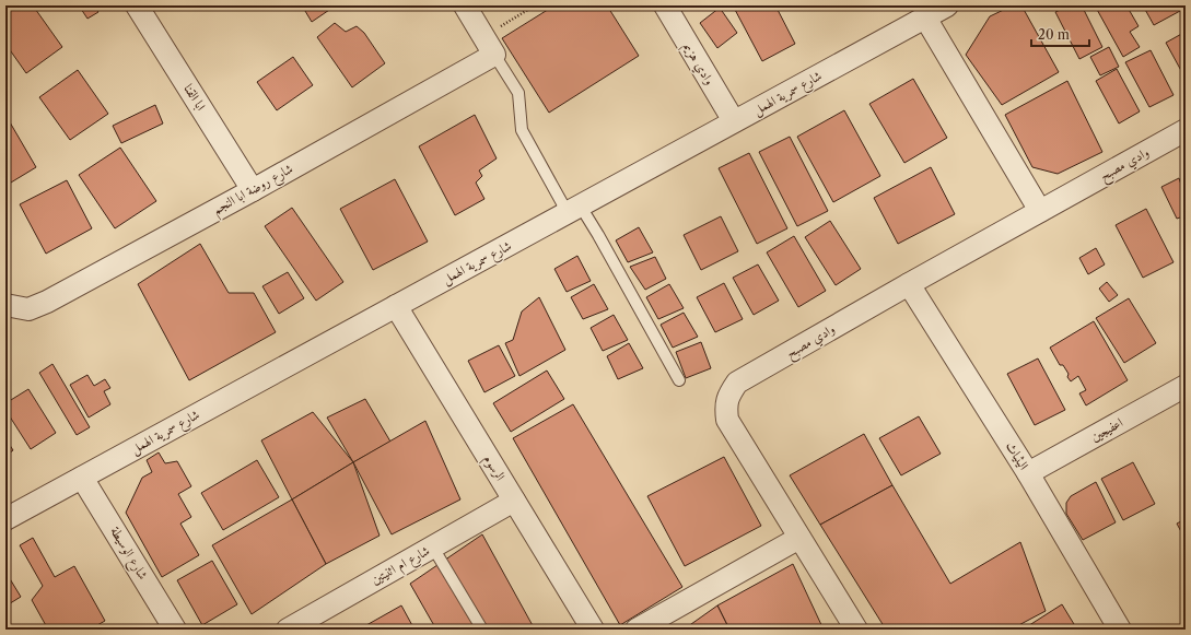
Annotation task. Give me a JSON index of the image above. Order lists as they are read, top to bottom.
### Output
{
  "streets": {
    "street": [
      "وادي هزيم",
      "شارع سمرية الهمل",
      "ابا القنا",
      "وادي مصبح",
      "شارع روضة ابا النجم",
      "اعفيجين",
      "اليثياث",
      "الرسوم",
      "شارع الوسيطة",
      "شارع ام اثنيتين"
    ]
  },
  "crossings": [
    ["وادي هزيم", "شارع سمرية الهمل"],
    ["شارع سمرية الهمل", "الرسوم"],
    ["شارع سمرية الهمل", "شارع الوسيطة"],
    ["ابا القنا", "شارع روضة ابا النجم"],
    ["وادي مصبح", "اليثياث"],
    ["اعفيجين", "اليثياث"],
    ["الرسوم", "شارع ام اثنيتين"]
  ],
  "scale_bar": "20 m"
}
